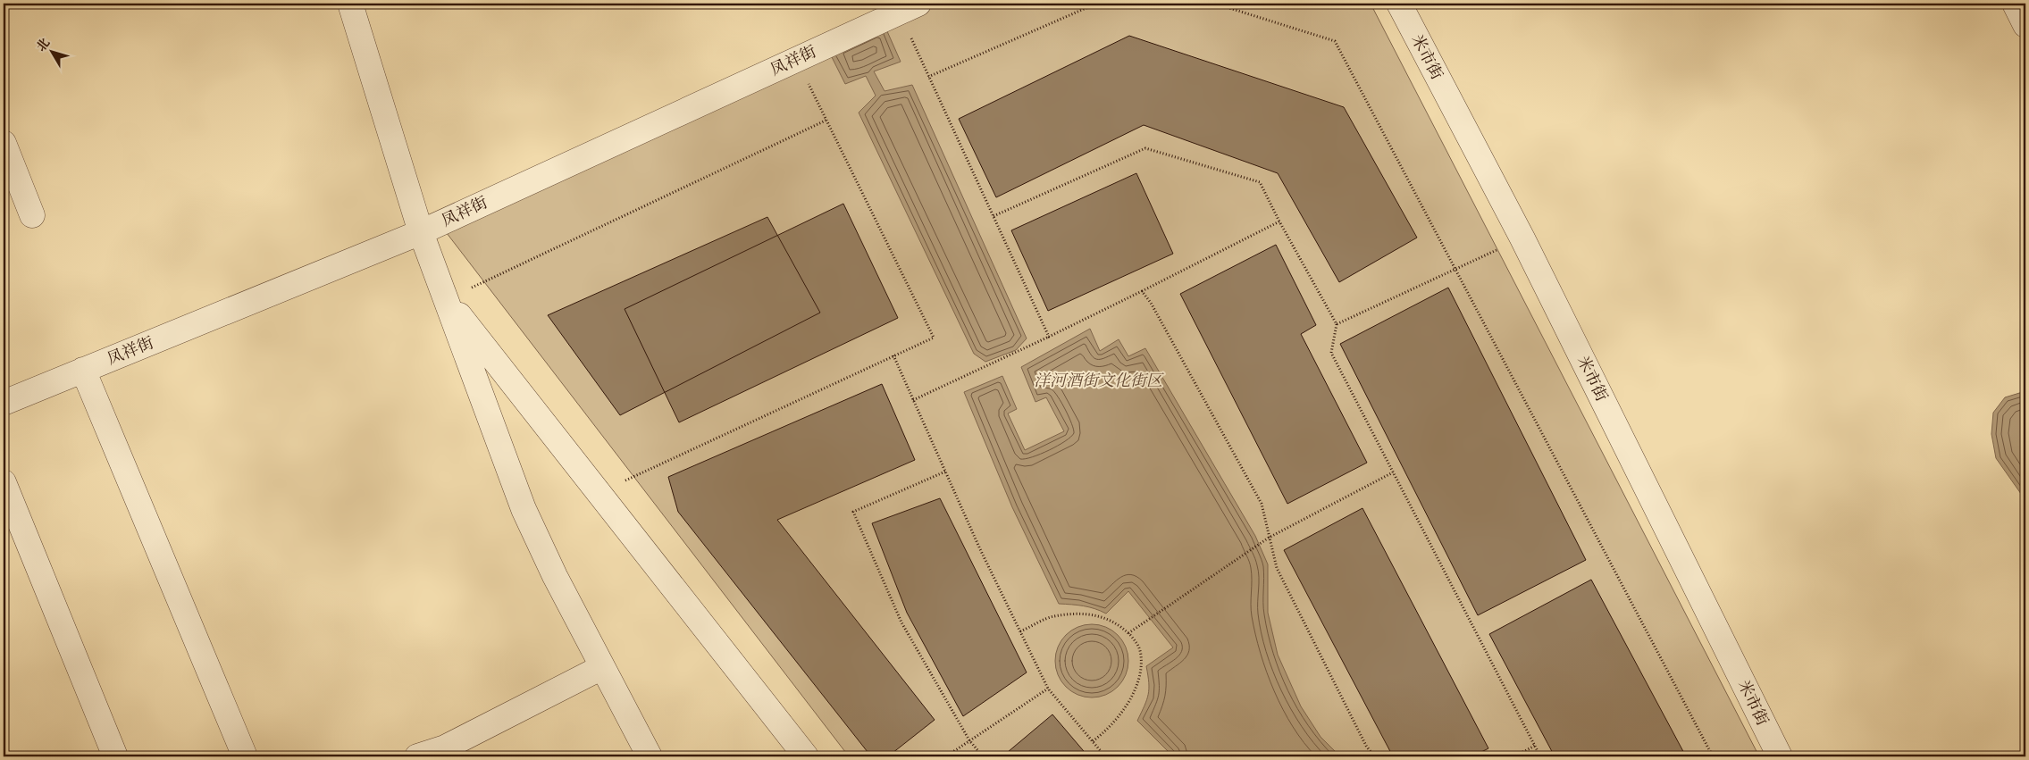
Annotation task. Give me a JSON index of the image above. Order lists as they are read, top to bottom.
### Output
{
  "streets": {
    "street": ["米市街", "凤祥街"]
  },
  "parks": ["洋河酒街文化街区"],
  "north": "top left"
}
